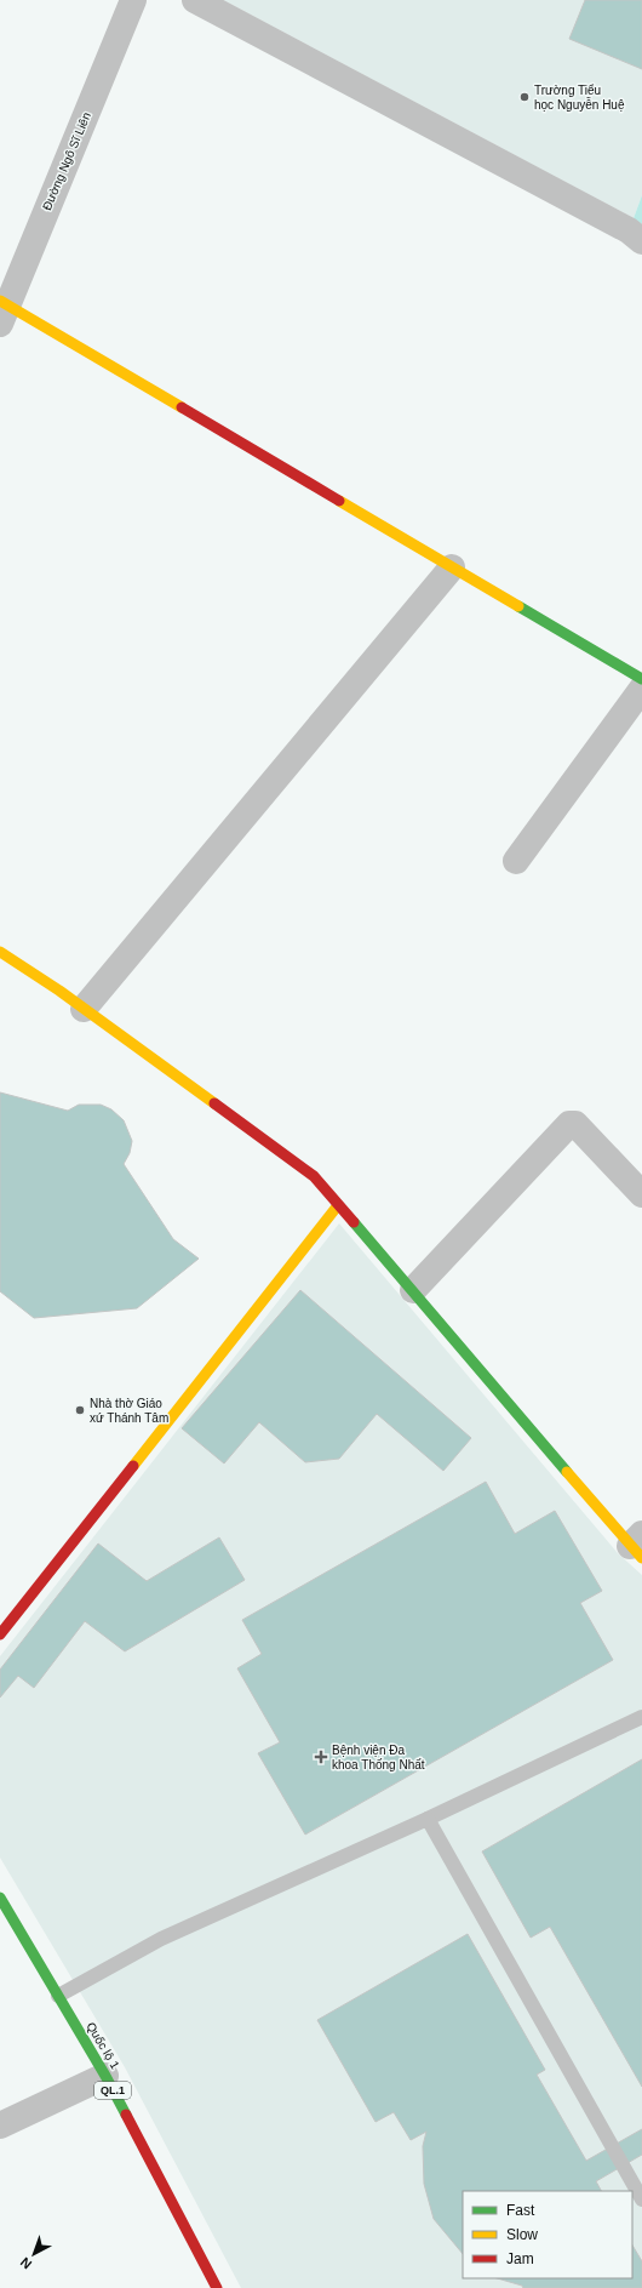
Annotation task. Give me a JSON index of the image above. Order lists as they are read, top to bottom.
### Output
{
  "streets": {
    "main road": ["Quốc lộ 1", "QL.1"],
    "street": ["Đường Ngô Sĩ Liên"]
  },
  "places": {
    "other": ["Trường Tiểu học Nguyễn Huệ", "Nhà thờ Giáo xứ Thánh Tâm"],
    "health": ["Bệnh viện Đa khoa Thống Nhất"]
  },
  "legend": ["Fast", "Slow", "Jam"],
  "north": "bottom left"
}
